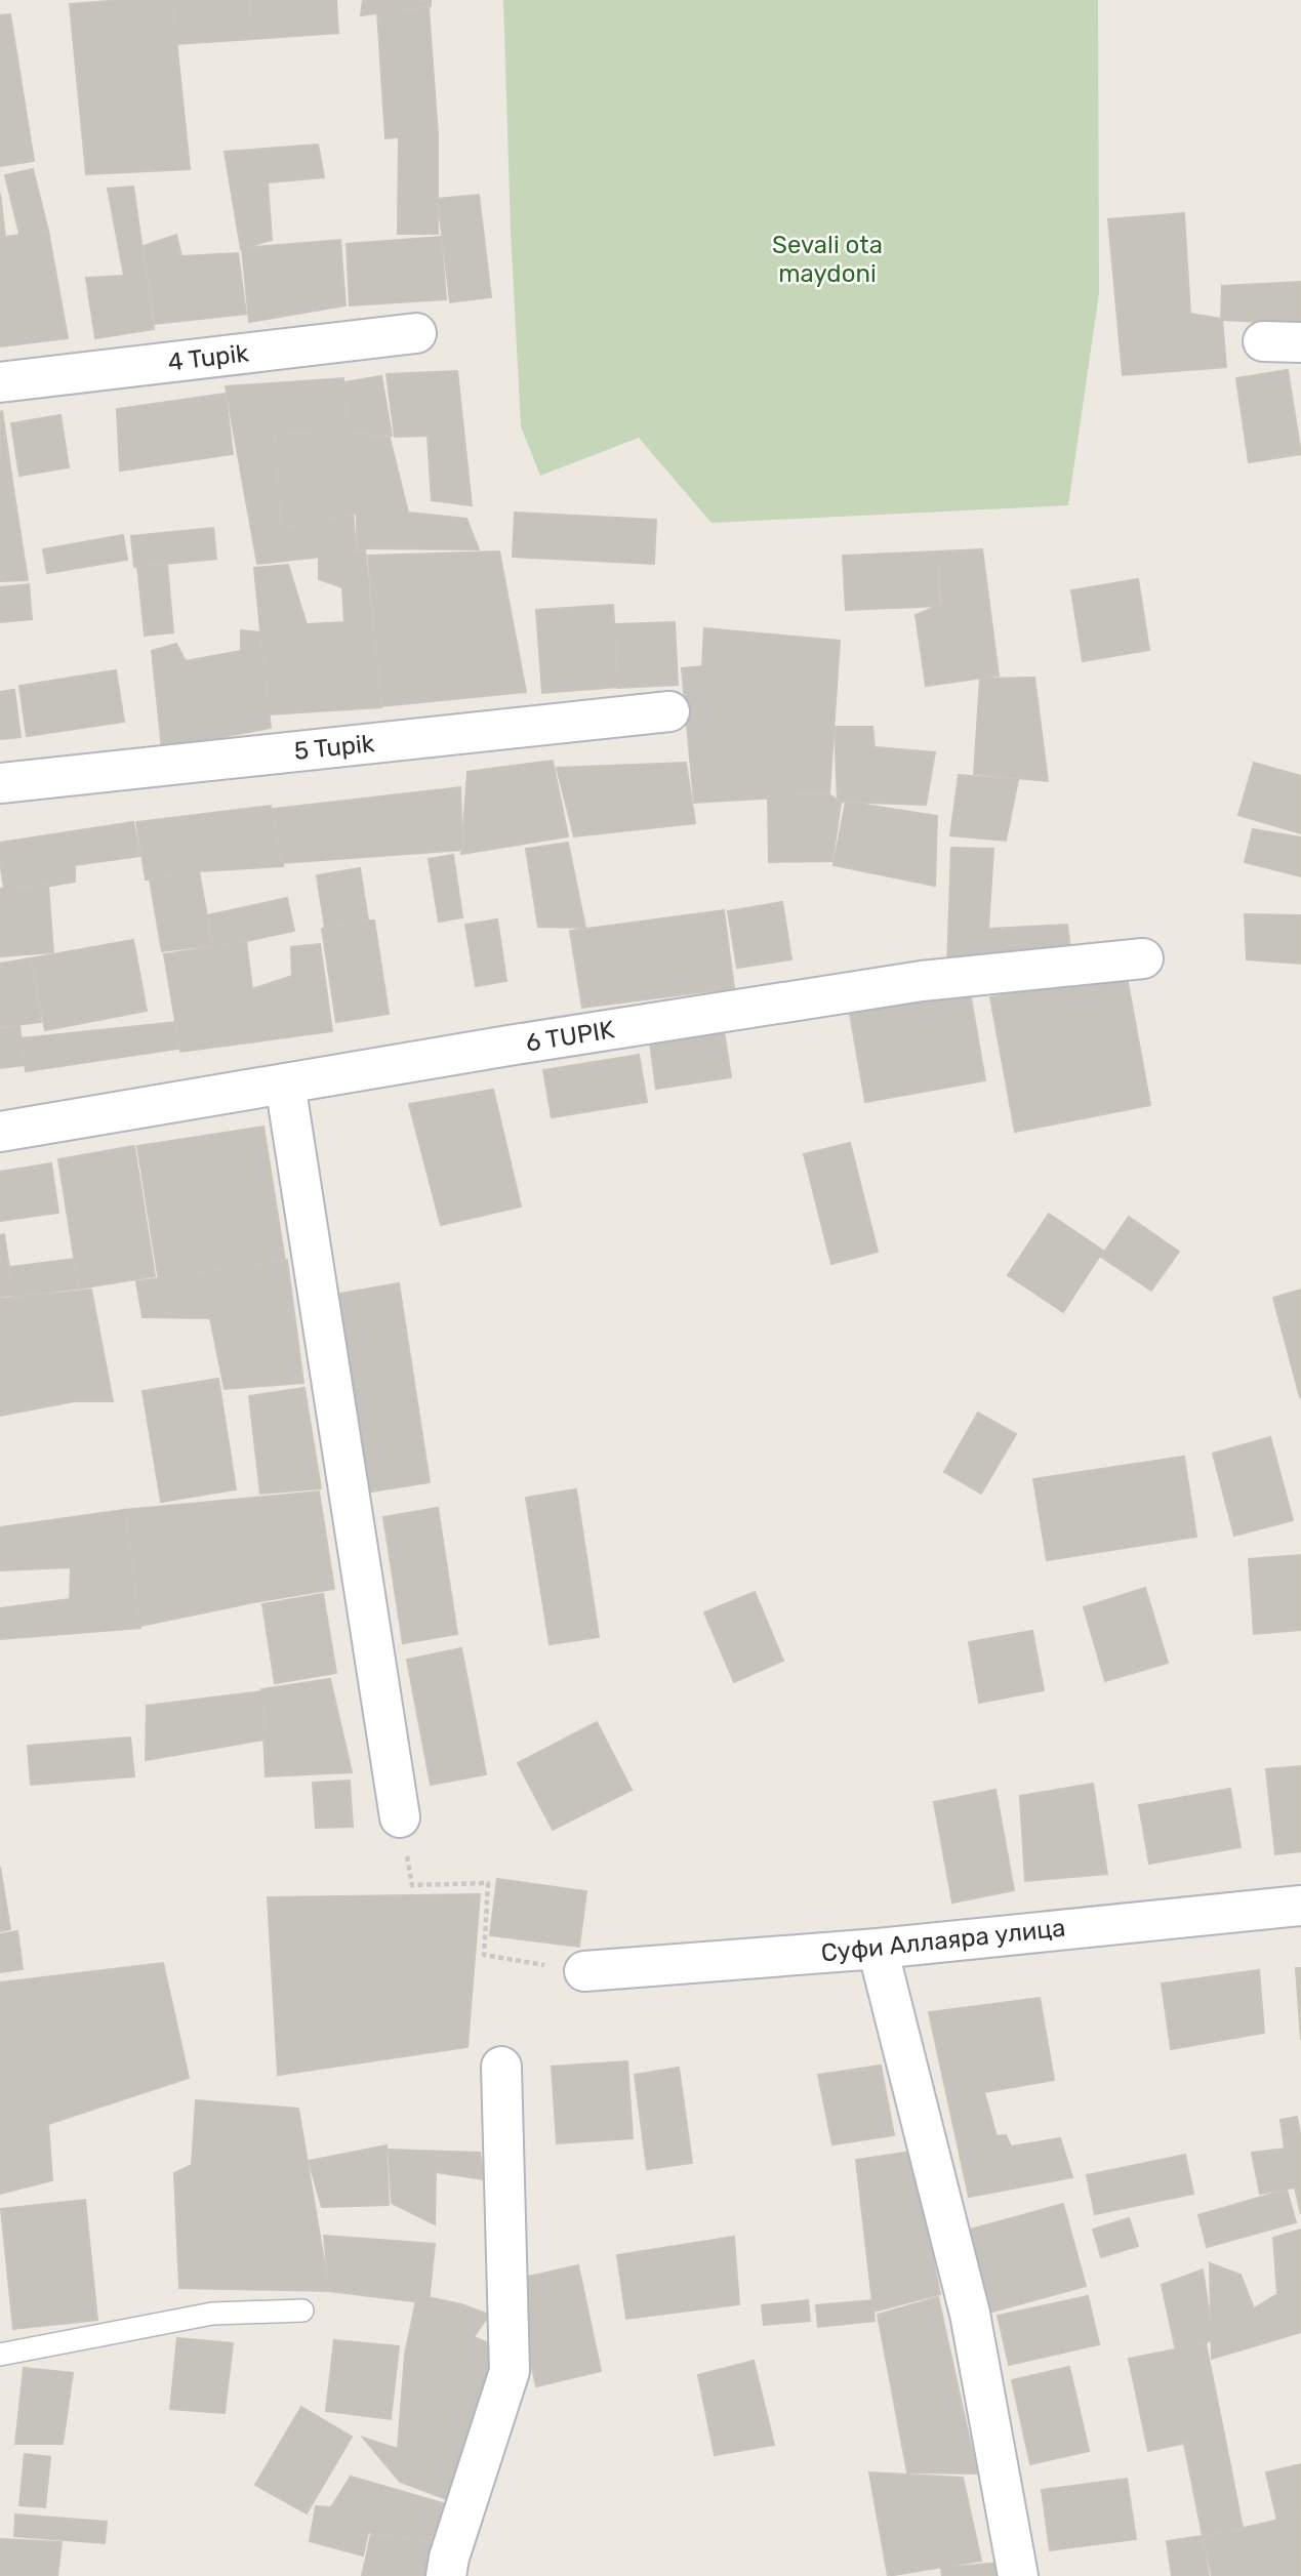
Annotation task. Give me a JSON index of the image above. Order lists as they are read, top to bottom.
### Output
{
  "streets": {
    "street": [
      "4 Tupik",
      "5 Tupik",
      "6 TUPIK",
      "Суфи Аллаяра улица"
    ]
  },
  "parks": ["Sevali ota maydoni"]
}
